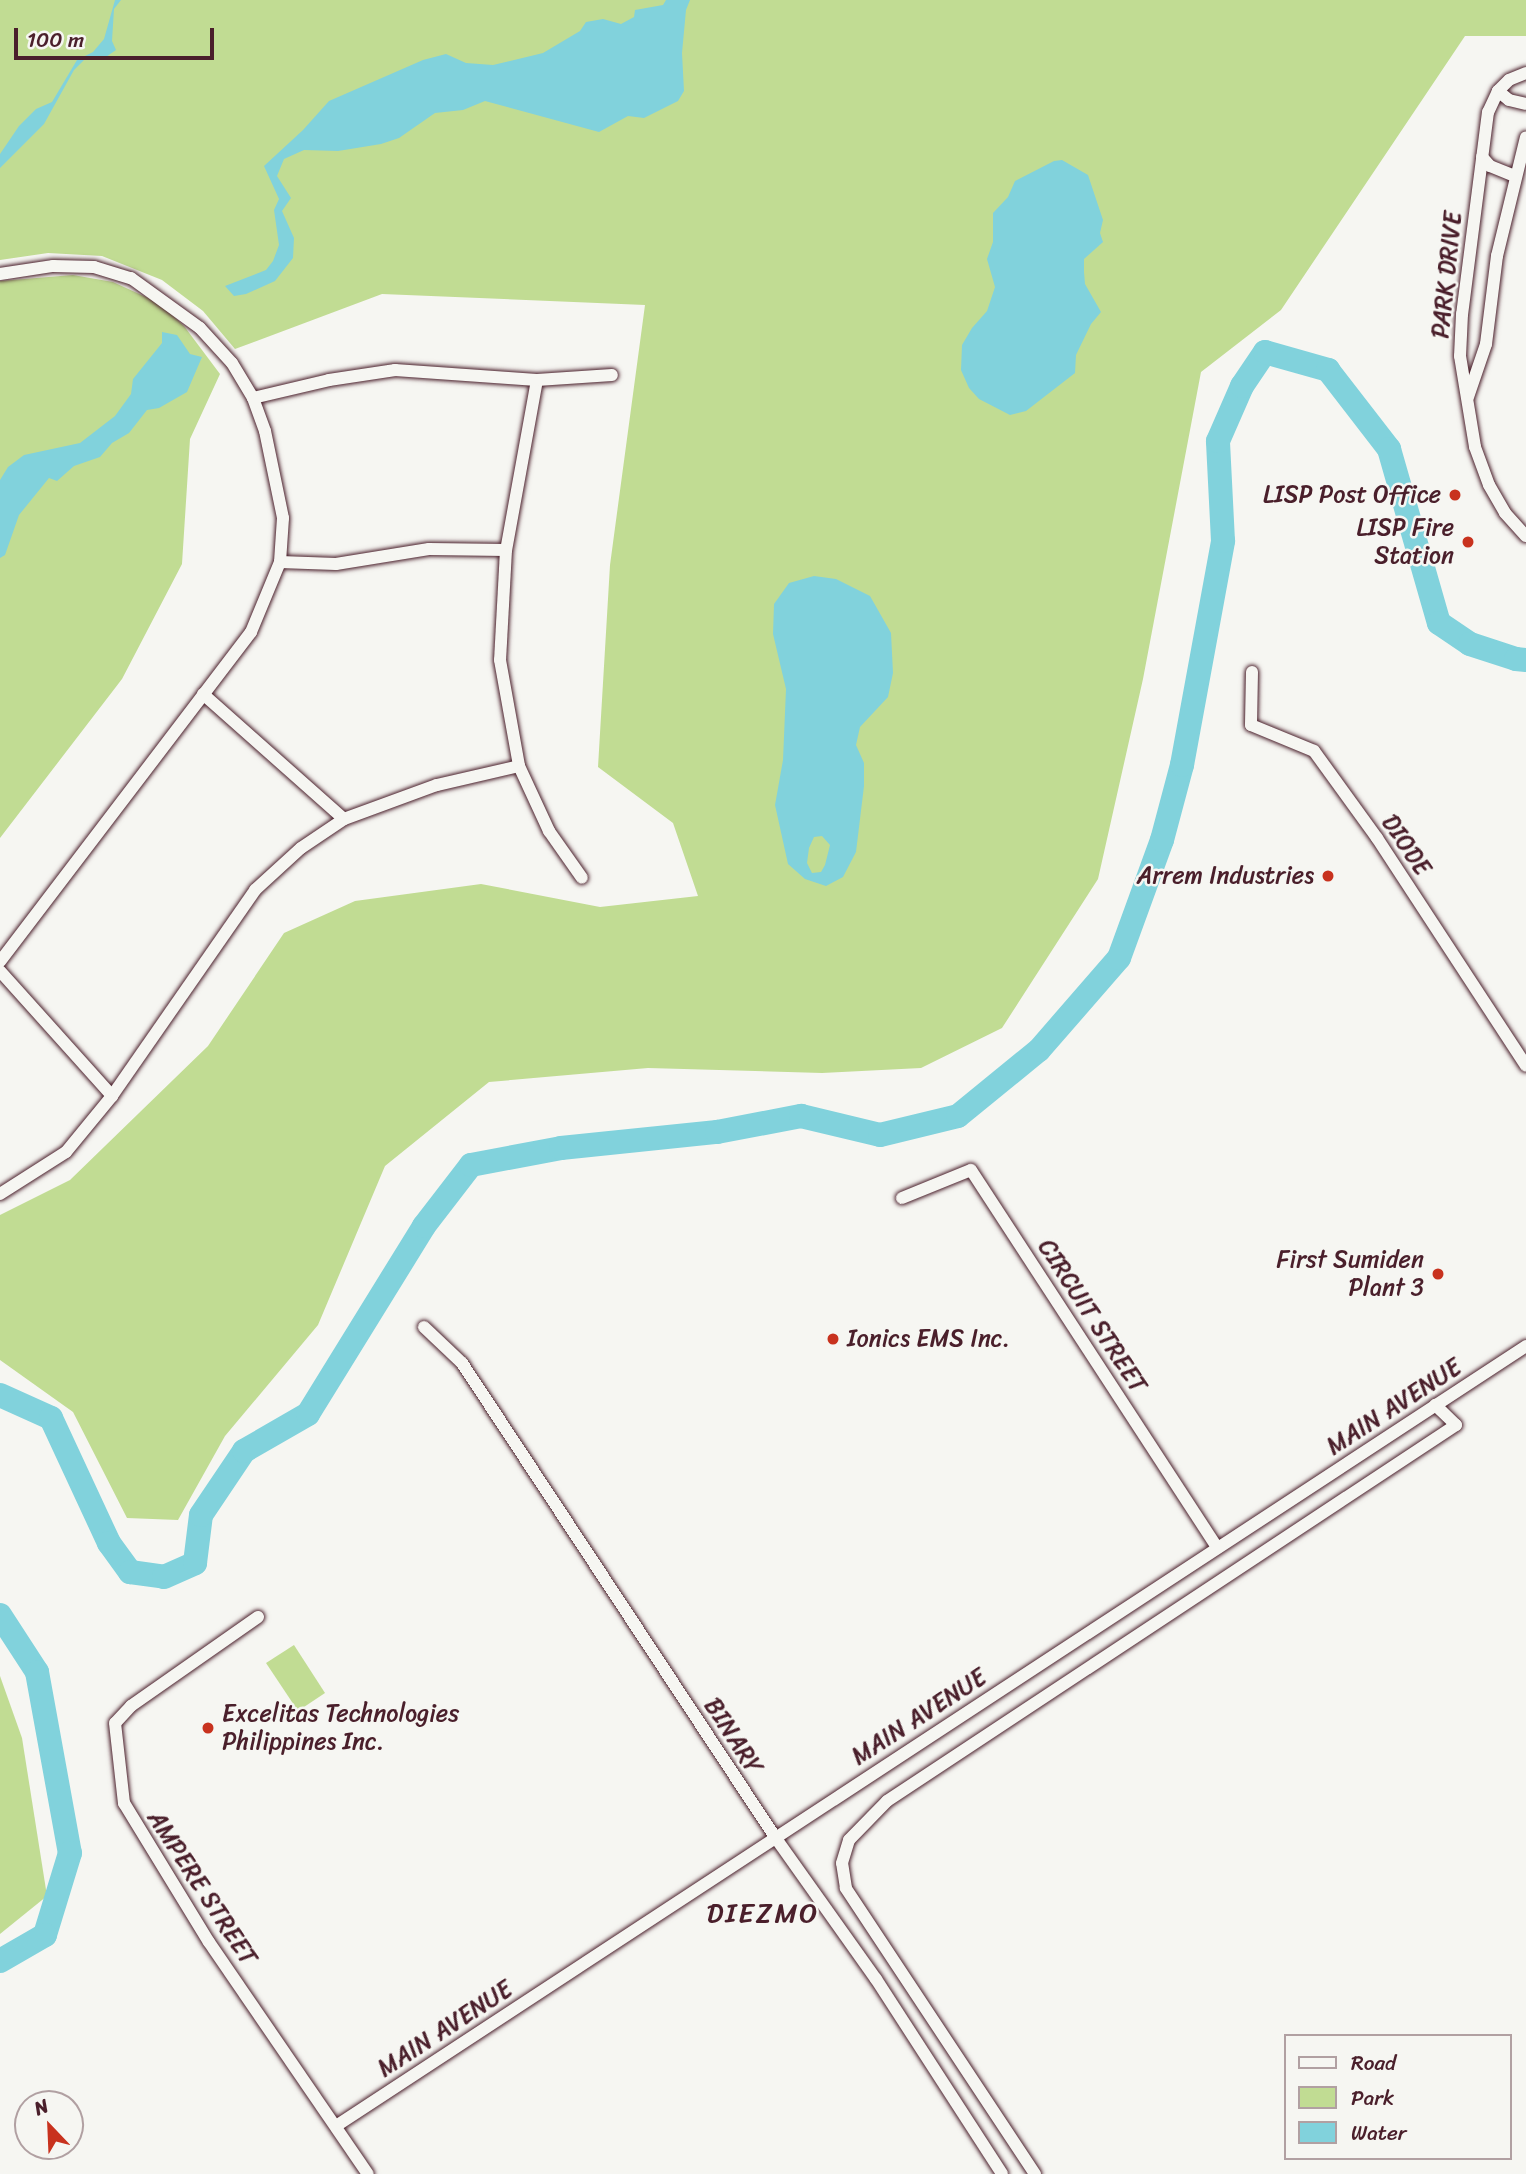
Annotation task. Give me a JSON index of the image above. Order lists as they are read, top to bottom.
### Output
{
  "streets": {
    "street": [
      "PARK DRIVE",
      "DIODE",
      "CIRCUIT STREET",
      "MAIN AVENUE",
      "BINARY",
      "AMPERE STREET"
    ]
  },
  "crossings": [
    ["CIRCUIT STREET", "MAIN AVENUE"],
    ["MAIN AVENUE", "BINARY"],
    ["MAIN AVENUE", "AMPERE STREET"]
  ],
  "districts": ["DIEZMO"],
  "places": [
    "LISP Post Office",
    "LISP Fire Station",
    "Arrem Industries",
    "First Sumiden Plant 3",
    "Ionics EMS Inc.",
    "Excelitas Technologies Philippines Inc."
  ],
  "legend": ["Road", "Park", "Water"],
  "scale_bar": "100 m",
  "north": "top left"
}
